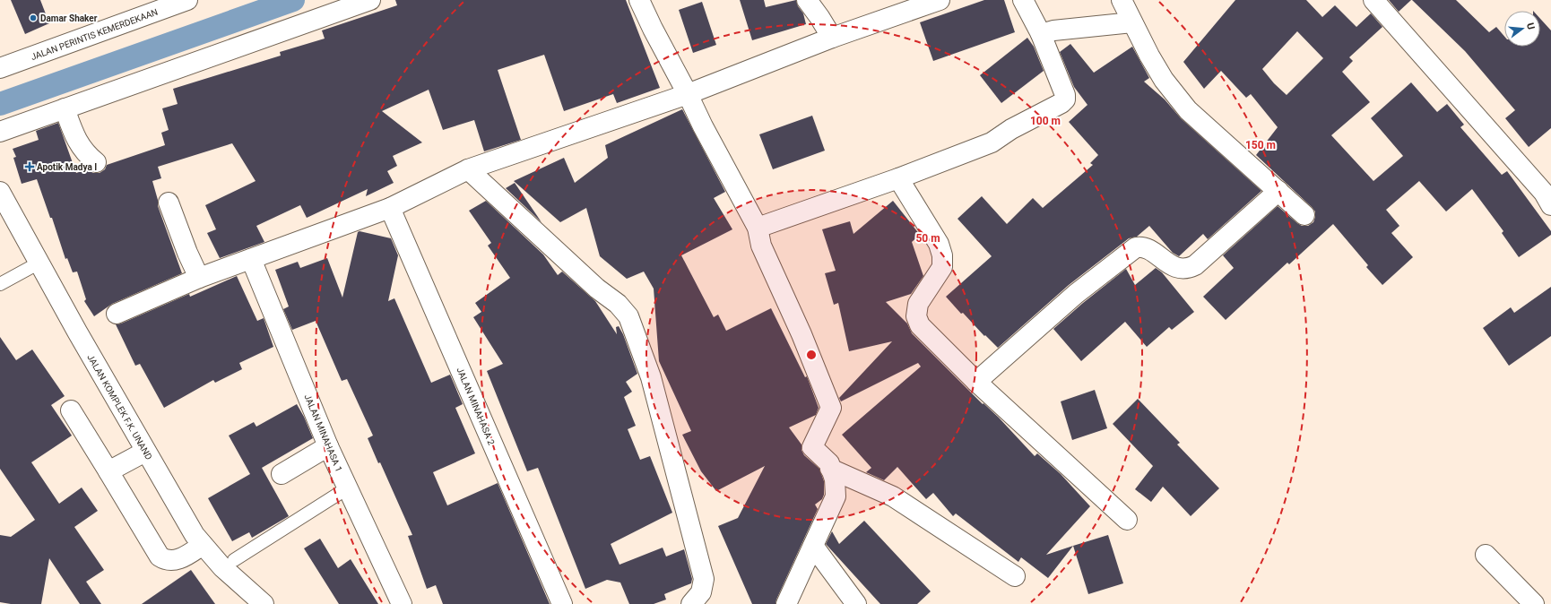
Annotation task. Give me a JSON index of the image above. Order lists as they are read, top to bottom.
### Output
{
  "streets": {
    "street": [
      "JALAN PERINTIS KEMERDEKAAN",
      "JALAN MINAHASA 2",
      "JALAN KOMPLEK F.K. UNAND",
      "JALAN MINAHASA 1"
    ]
  },
  "places": {
    "other": ["Damar Shaker"],
    "health": ["Apotik Madya I"]
  },
  "north": "right",
  "rings": ["100 m", "150 m", "50 m"]
}
